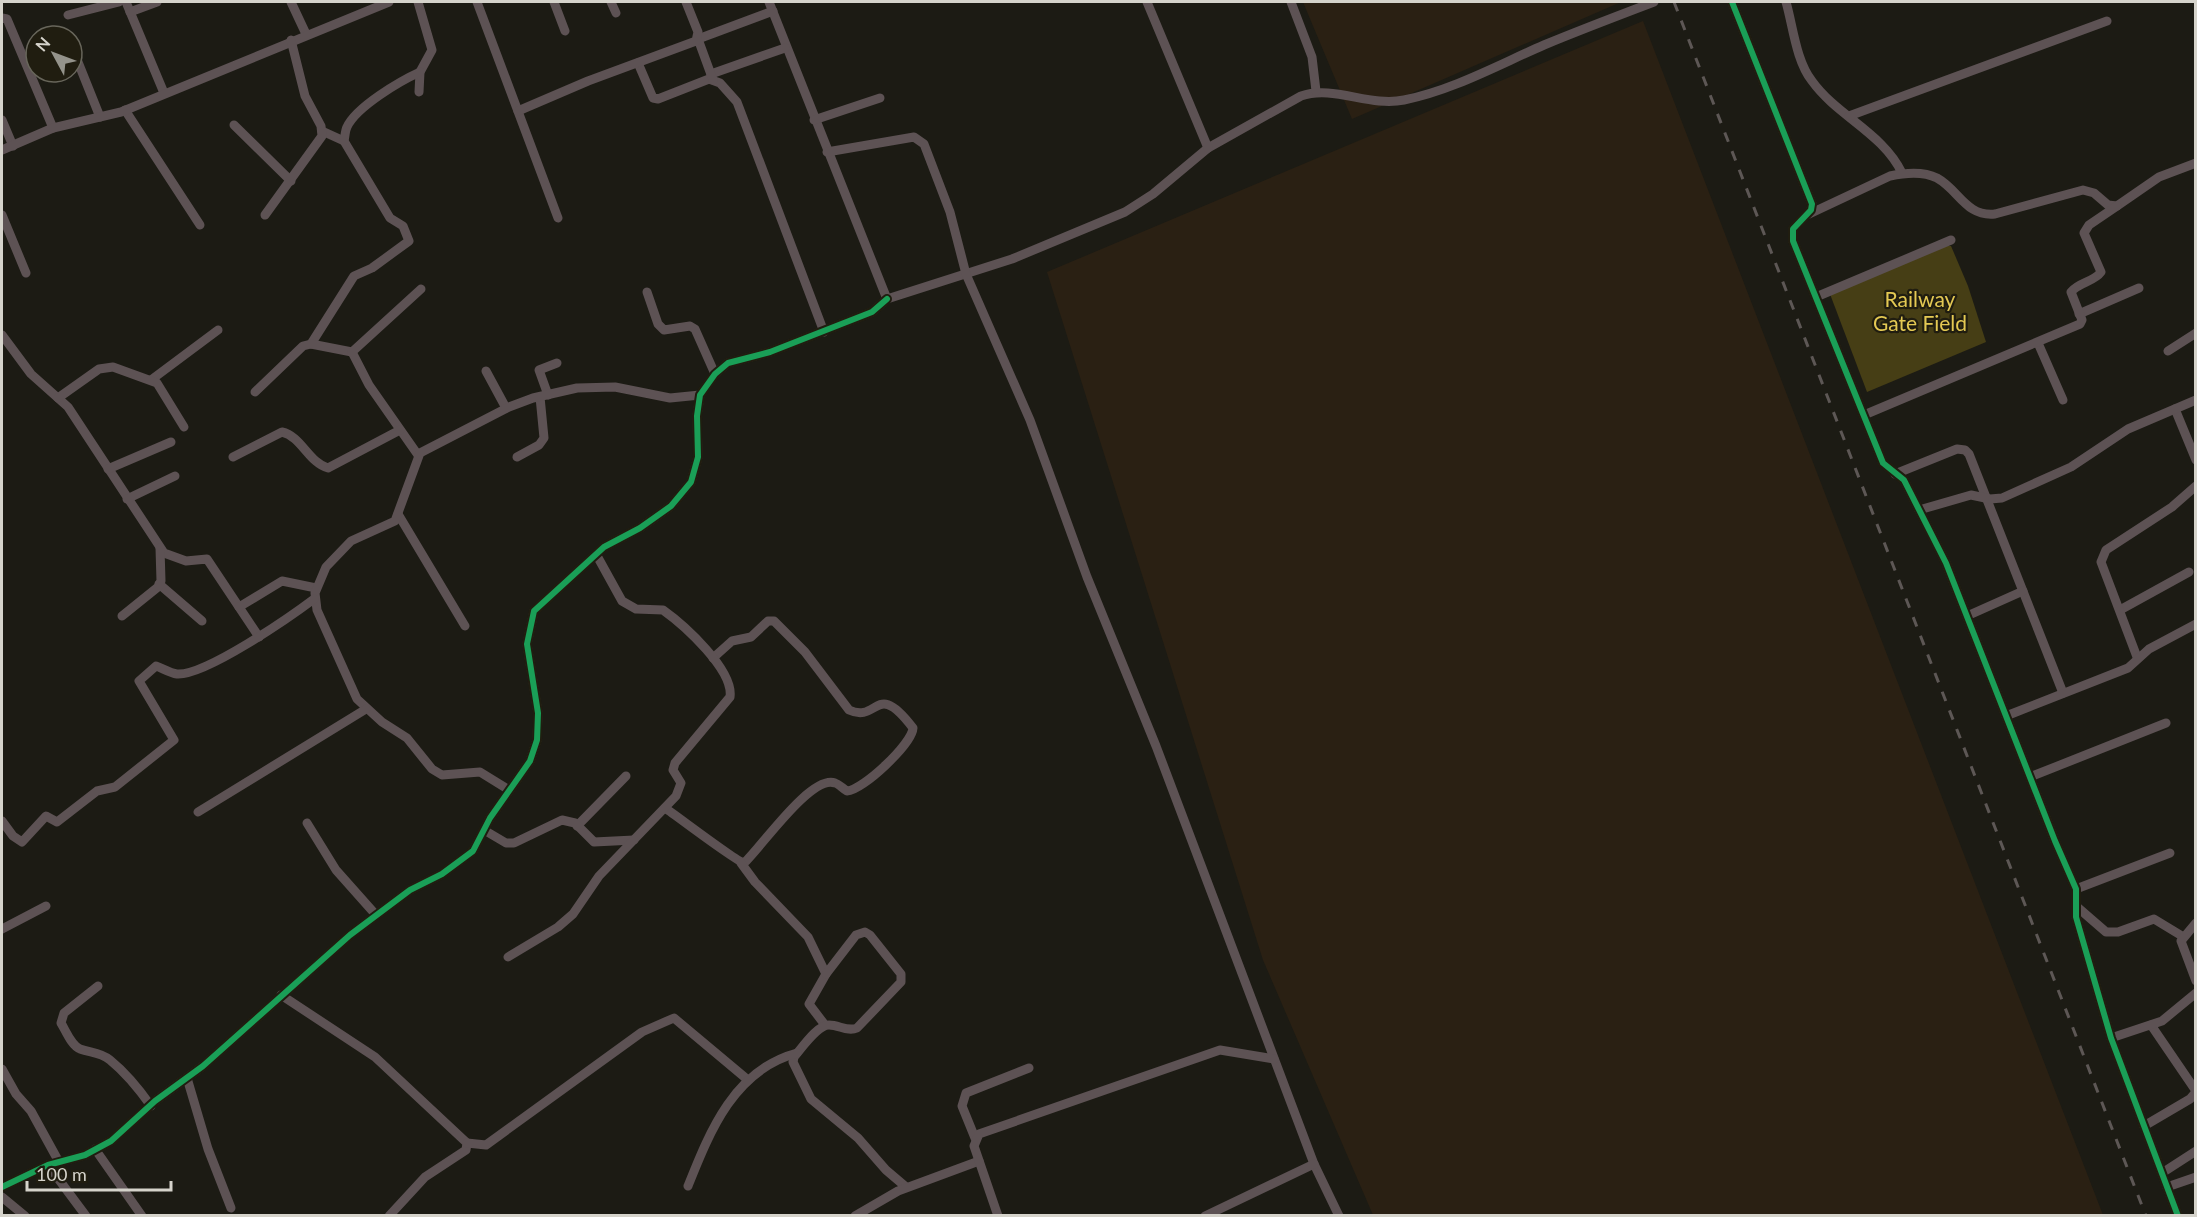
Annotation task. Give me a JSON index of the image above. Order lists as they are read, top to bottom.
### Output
{
  "parks": ["Railway Gate Field"],
  "scale_bar": "100 m",
  "north": "top left"
}
